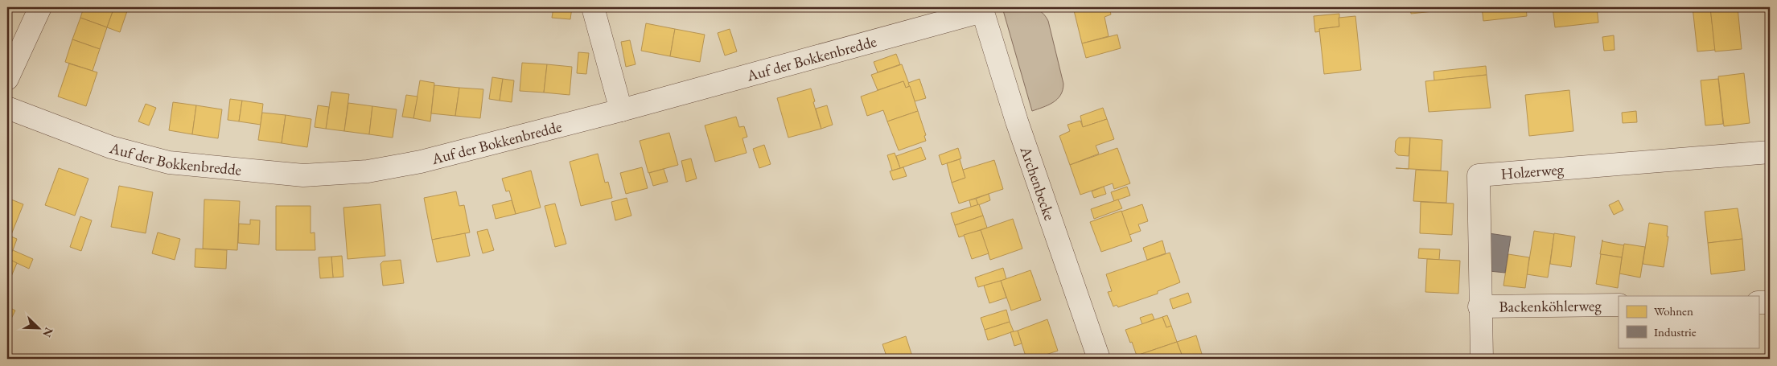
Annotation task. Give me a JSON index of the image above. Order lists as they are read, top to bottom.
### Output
{
  "streets": {
    "street": [
      "Auf der Bokkenbredde",
      "Holzerweg",
      "Archenbecke",
      "Backenköhlerweg"
    ]
  },
  "crossings": [
    ["Auf der Bokkenbredde", "Archenbecke"],
    ["Holzerweg", "Backenköhlerweg"]
  ],
  "legend": ["Wohnen", "Industrie"],
  "north": "bottom right"
}
